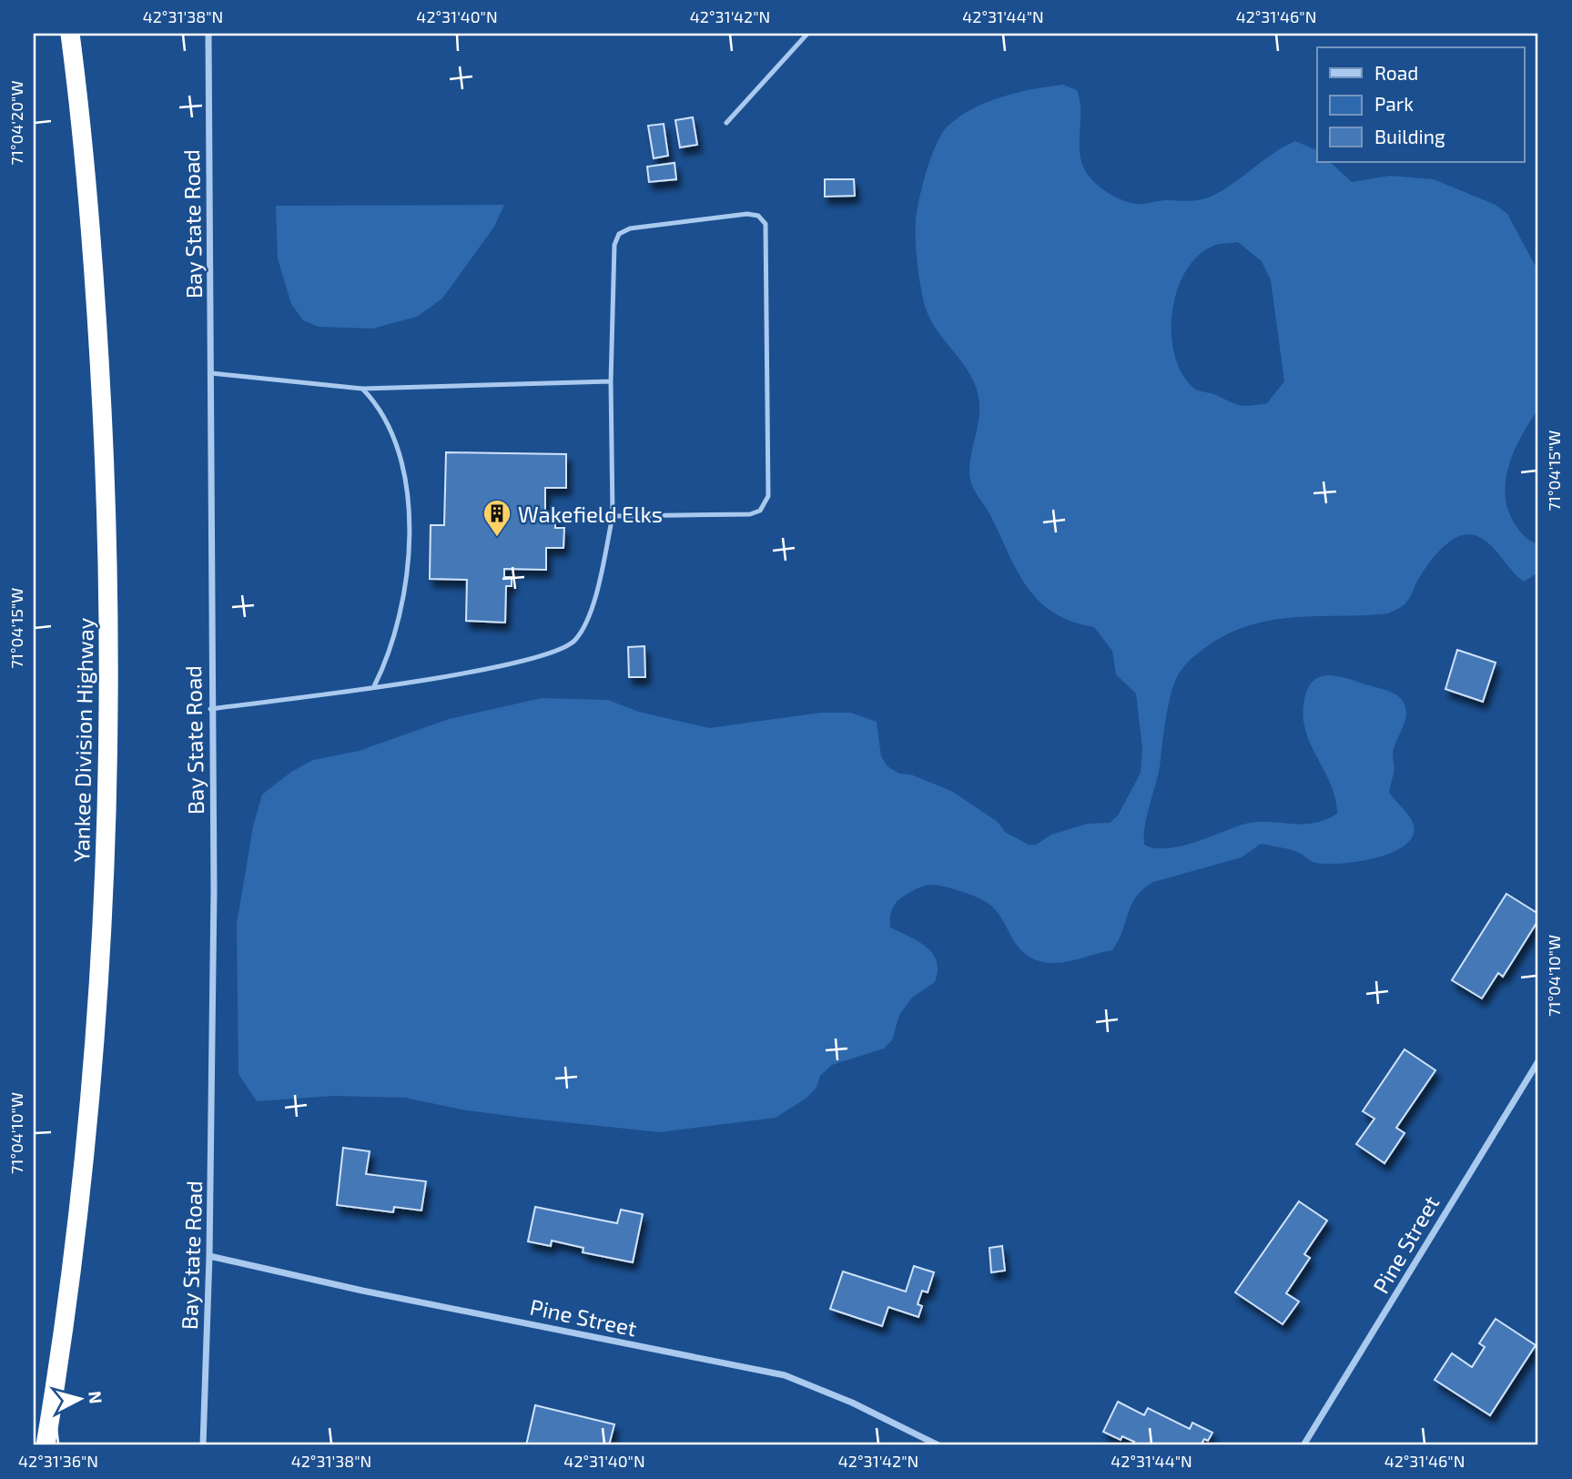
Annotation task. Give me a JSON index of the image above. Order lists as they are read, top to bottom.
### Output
{
  "streets": {
    "highway": ["Yankee Division Highway"],
    "street": ["Bay State Road", "Pine Street"]
  },
  "crossings": [
    ["Bay State Road", "Pine Street"]
  ],
  "places": {
    "building": ["Wakefield Elks"]
  },
  "legend": ["Road", "Park", "Building"],
  "north": "right",
  "coordinates": [
    "42°31'38\"N",
    "42°31'40\"N",
    "42°31'42\"N",
    "42°31'44\"N",
    "42°31'46\"N",
    "71°04'20\"W",
    "71°04'15\"W",
    "71°04'10\"W",
    "42°31'36\"N"
  ]
}
